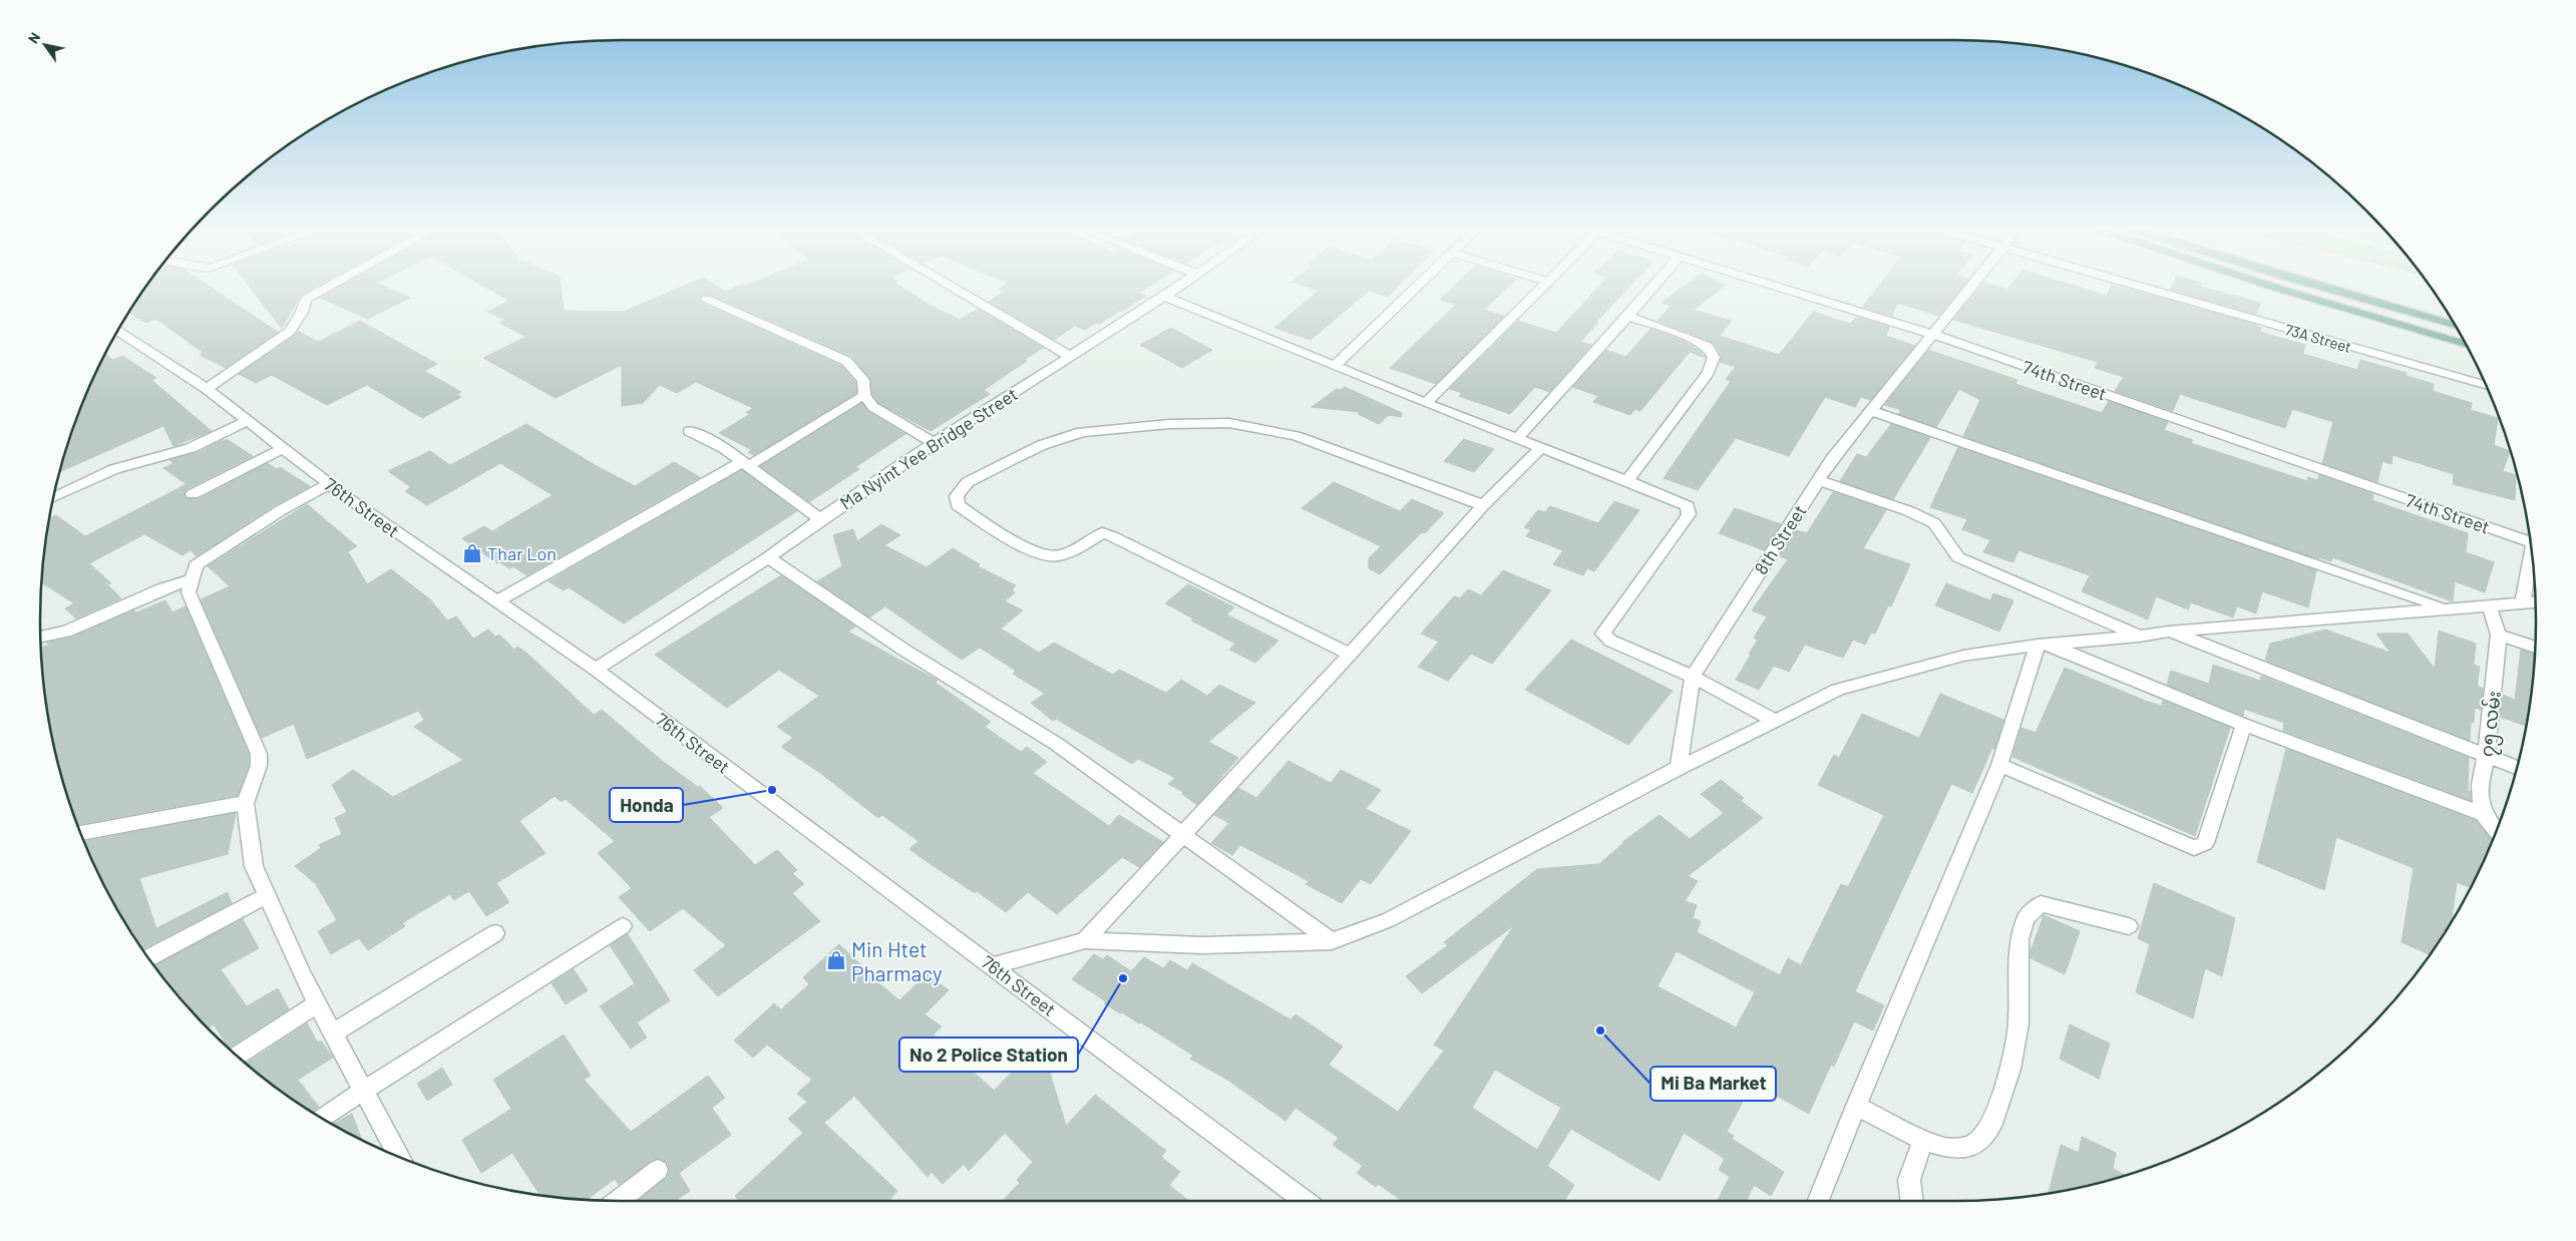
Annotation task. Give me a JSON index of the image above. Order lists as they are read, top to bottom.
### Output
{
  "streets": {
    "street": [
      "73A Street",
      "74th Street",
      "Ma Nyint Yee Bridge Street",
      "76th Street",
      "8th Street",
      "၇၅ လမ်း"
    ]
  },
  "crossings": [
    ["74th Street", "8th Street"],
    ["Ma Nyint Yee Bridge Street", "76th Street"]
  ],
  "places": {
    "shop": ["Thar Lon", "Min Htet Pharmacy"],
    "other": ["Honda", "No 2 Police Station", "Mi Ba Market"]
  },
  "north": "top left"
}
